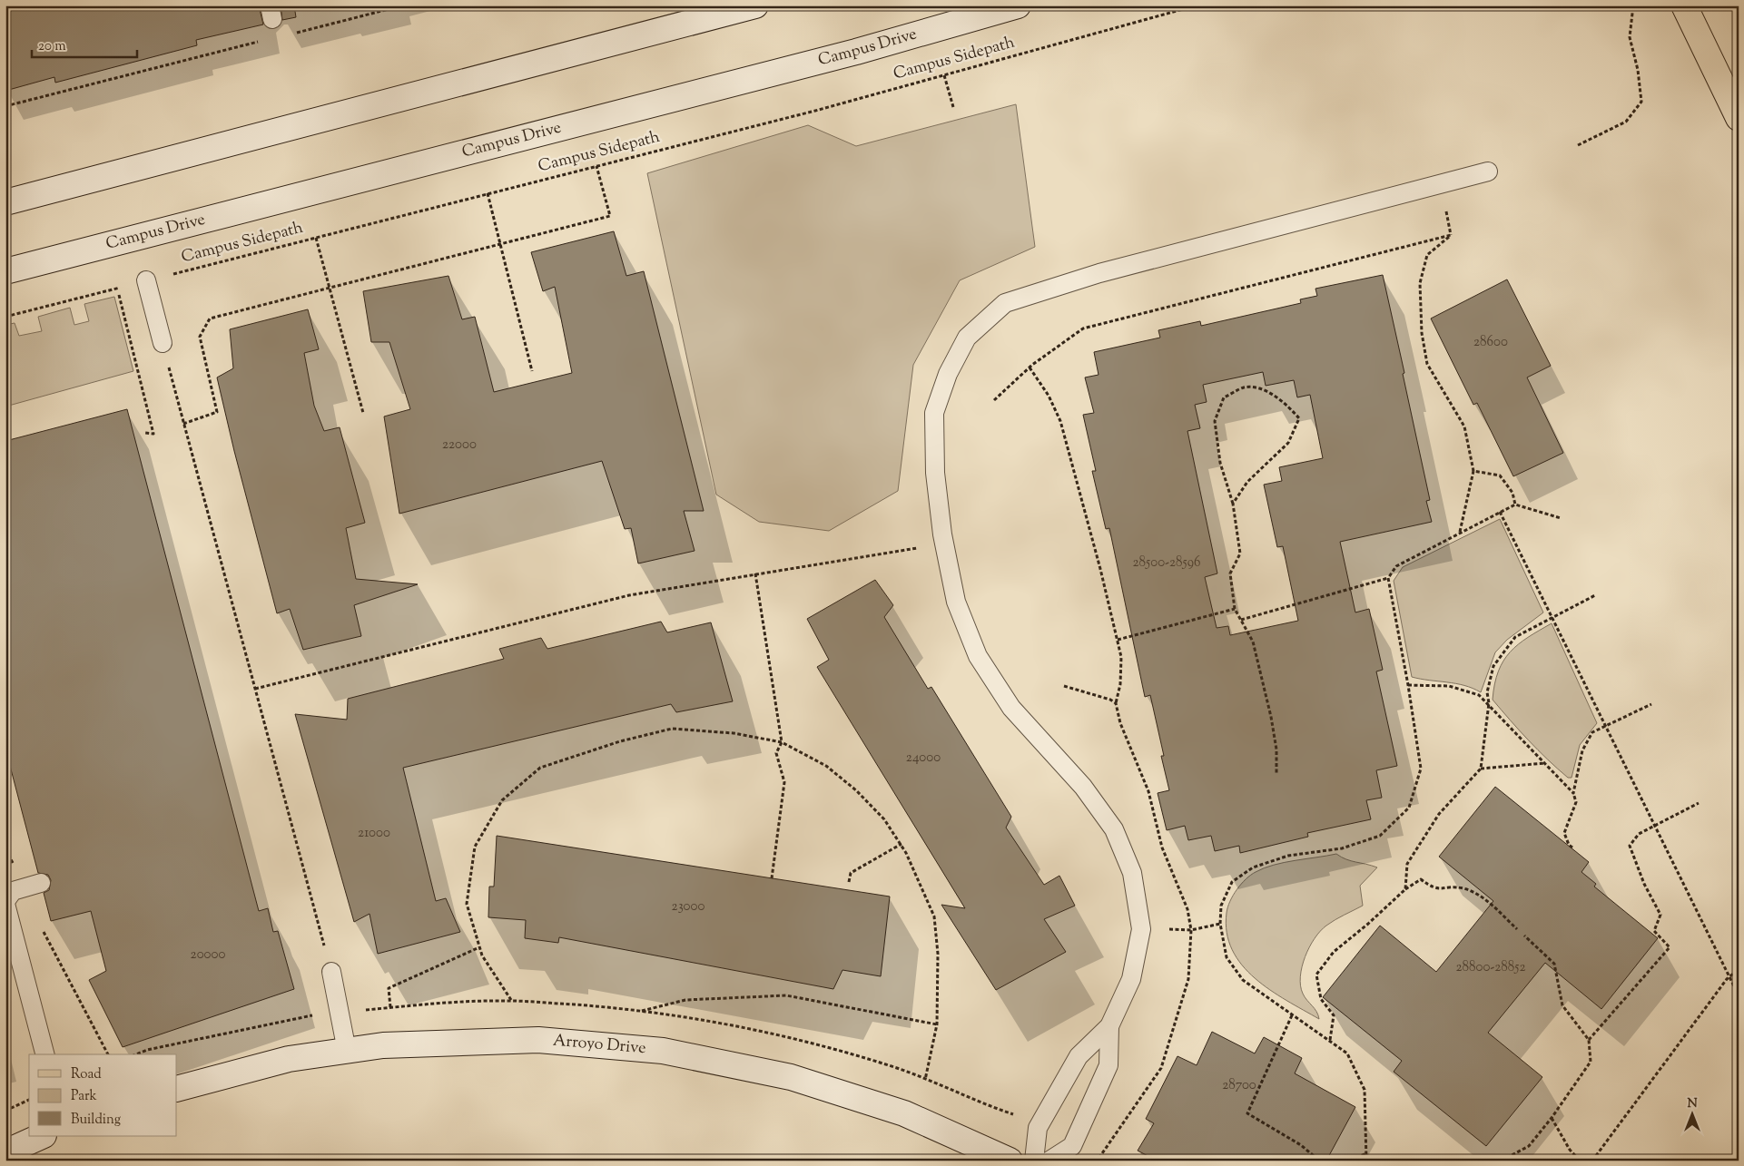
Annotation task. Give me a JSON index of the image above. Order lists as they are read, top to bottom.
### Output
{
  "streets": {
    "main road": ["Campus Drive", "Arroyo Drive"],
    "path": ["Campus Sidepath"]
  },
  "house_numbers": [
    "28600",
    "22000",
    "28500-28596",
    "24000",
    "21000",
    "23000",
    "20000",
    "28800-28852",
    "28700"
  ],
  "legend": ["Road", "Park", "Building"],
  "scale_bar": "20 m",
  "north": "top"
}
